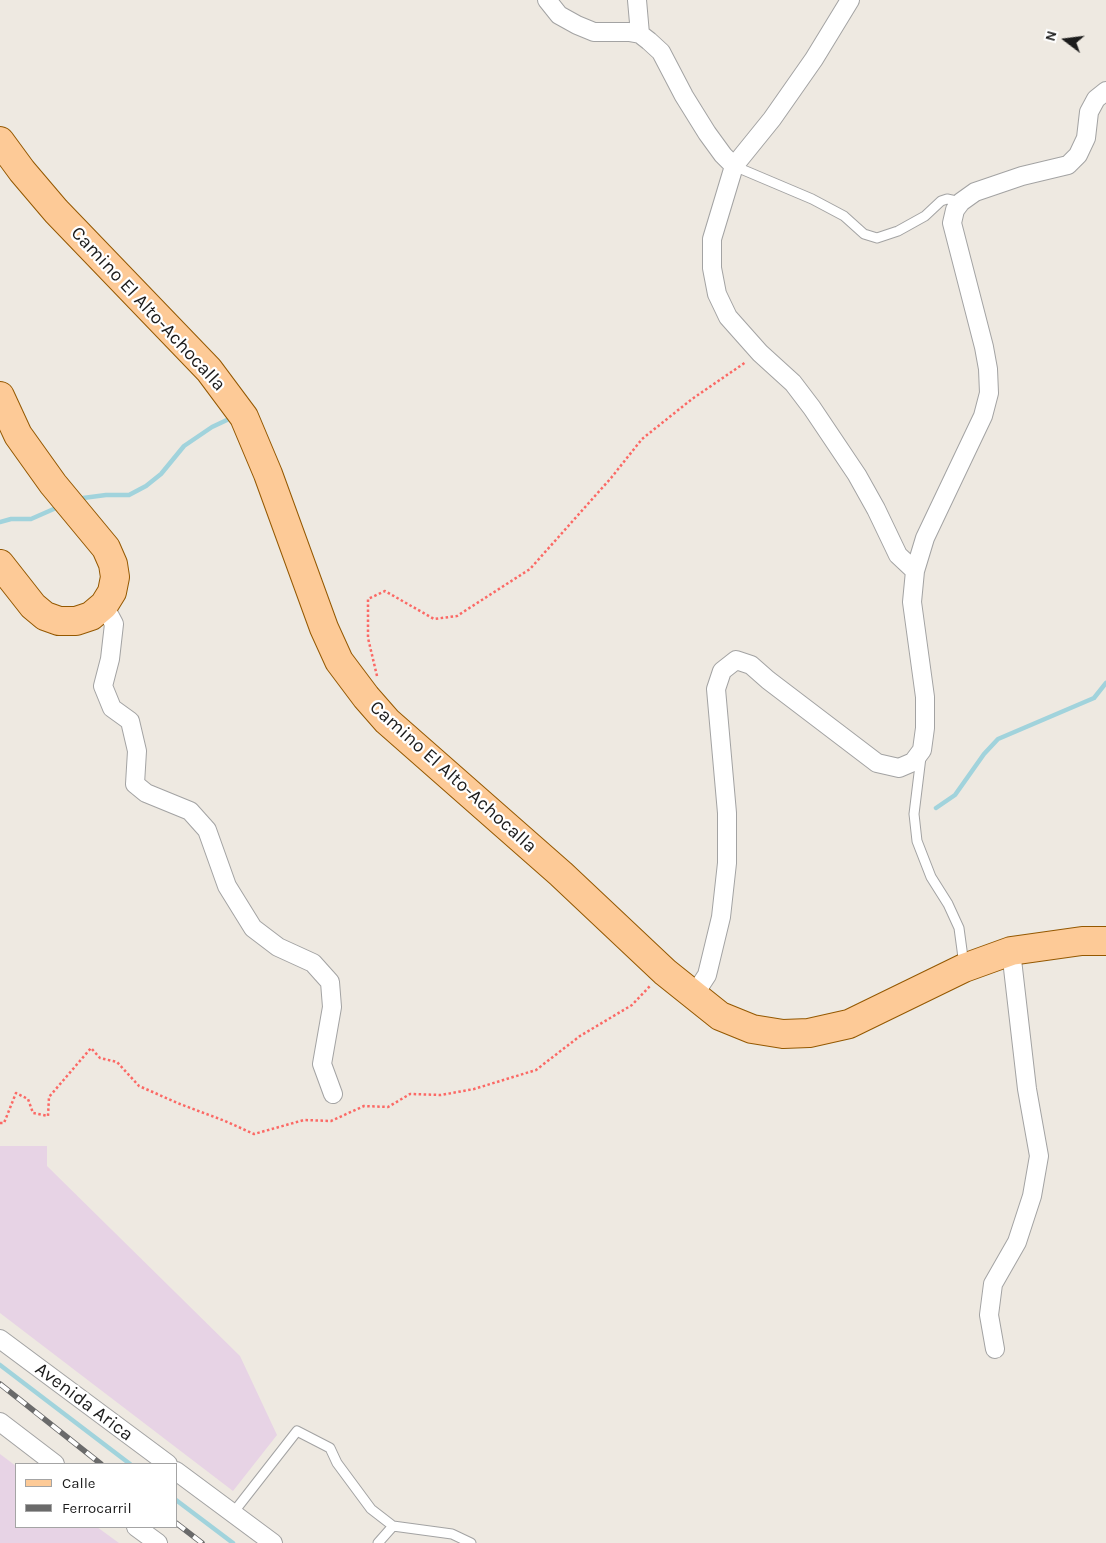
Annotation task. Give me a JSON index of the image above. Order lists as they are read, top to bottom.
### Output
{
  "streets": {
    "main road": ["Camino El Alto-Achocalla"],
    "street": ["Avenida Arica"]
  },
  "legend": ["Calle", "Ferrocarril"],
  "north": "left"
}
